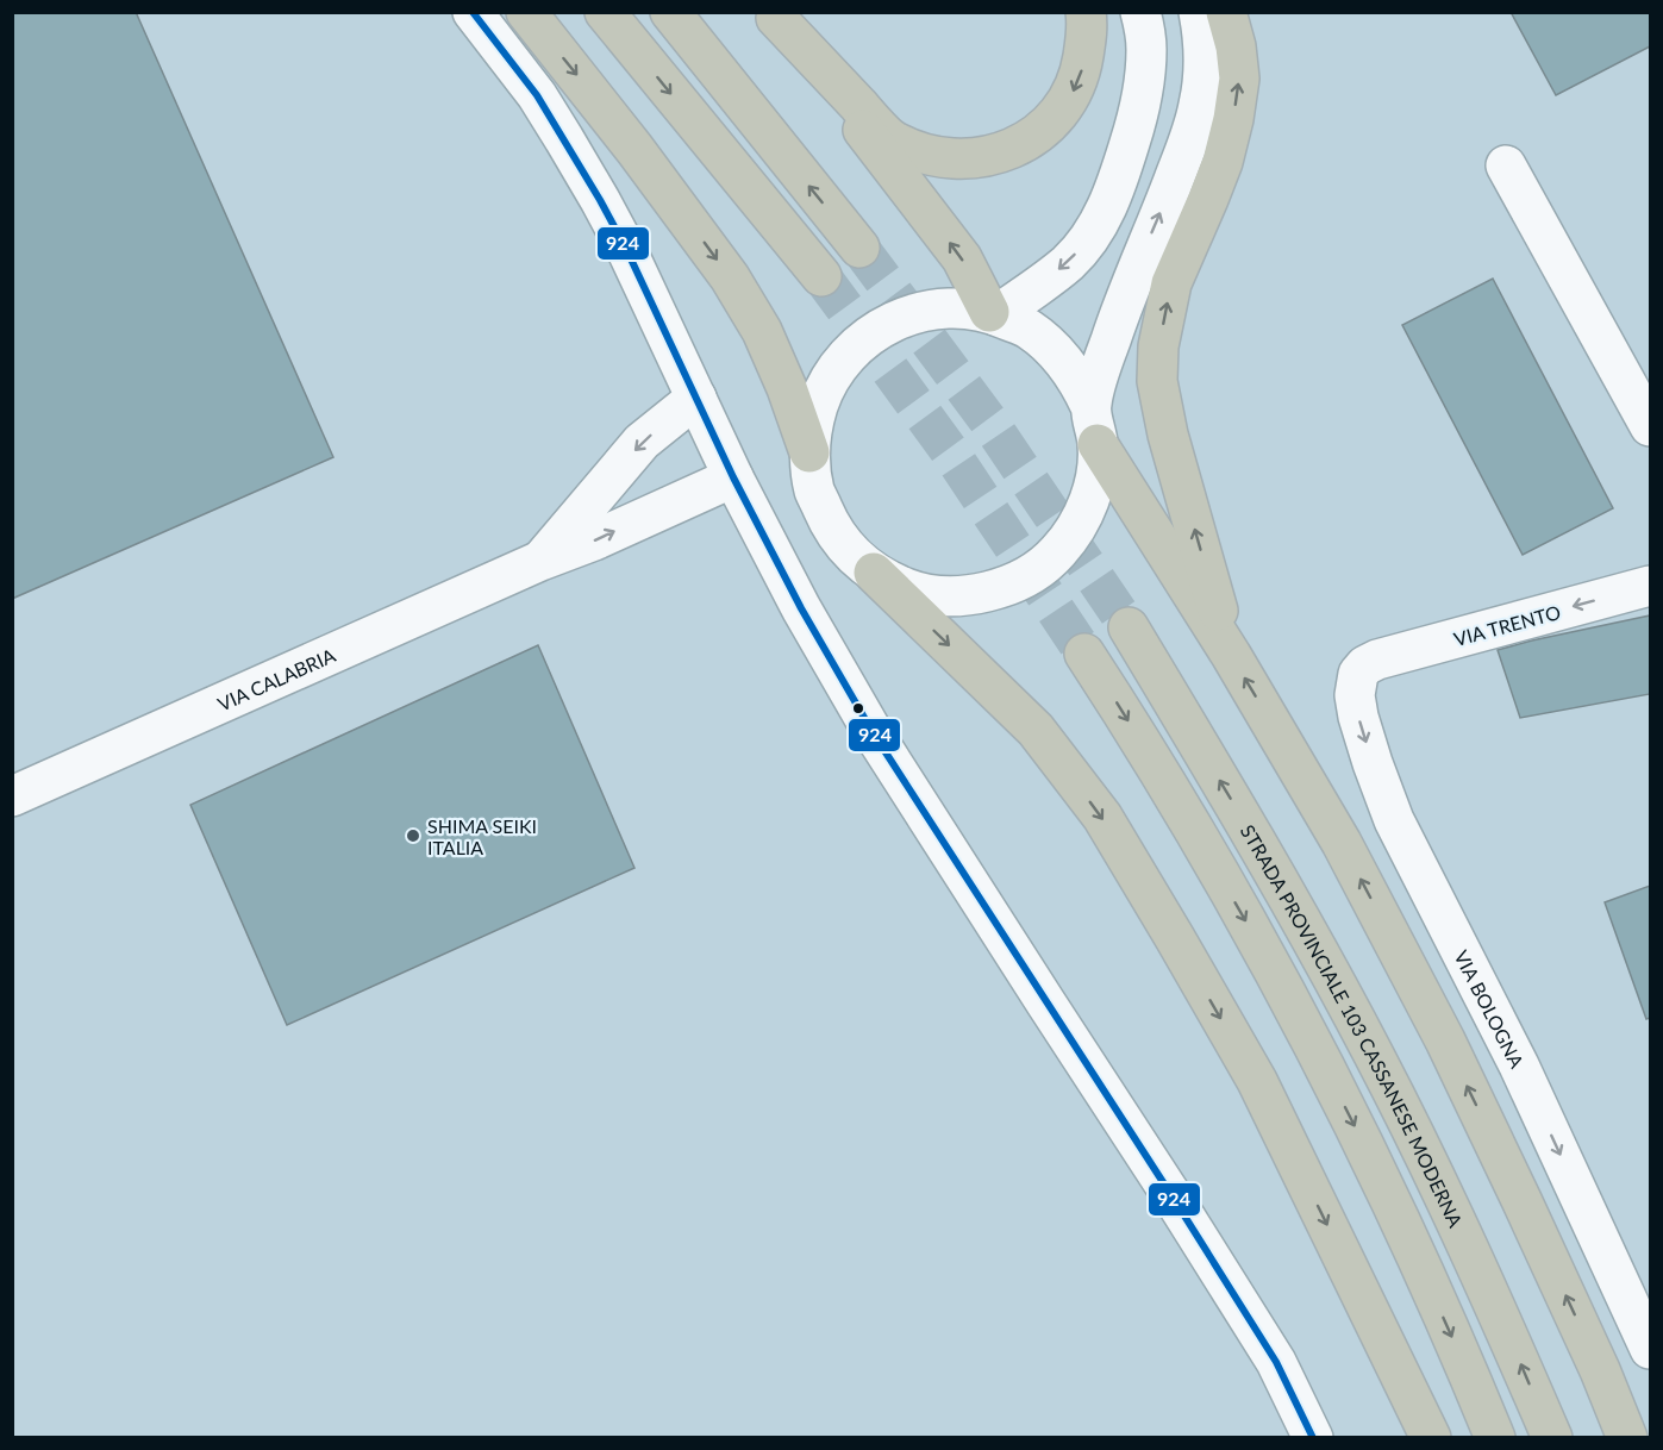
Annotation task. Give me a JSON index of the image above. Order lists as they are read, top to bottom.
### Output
{
  "streets": {
    "highway": ["STRADA PROVINCIALE 103 CASSANESE MODERNA"],
    "street": ["VIA TRENTO", "VIA CALABRIA", "VIA BOLOGNA"]
  },
  "crossings": [
    ["VIA TRENTO", "VIA BOLOGNA"]
  ],
  "one_way": ["VIA TRENTO", "VIA BOLOGNA"],
  "places": ["SHIMA SEIKI ITALIA"],
  "lines": ["transit line 924"]
}
